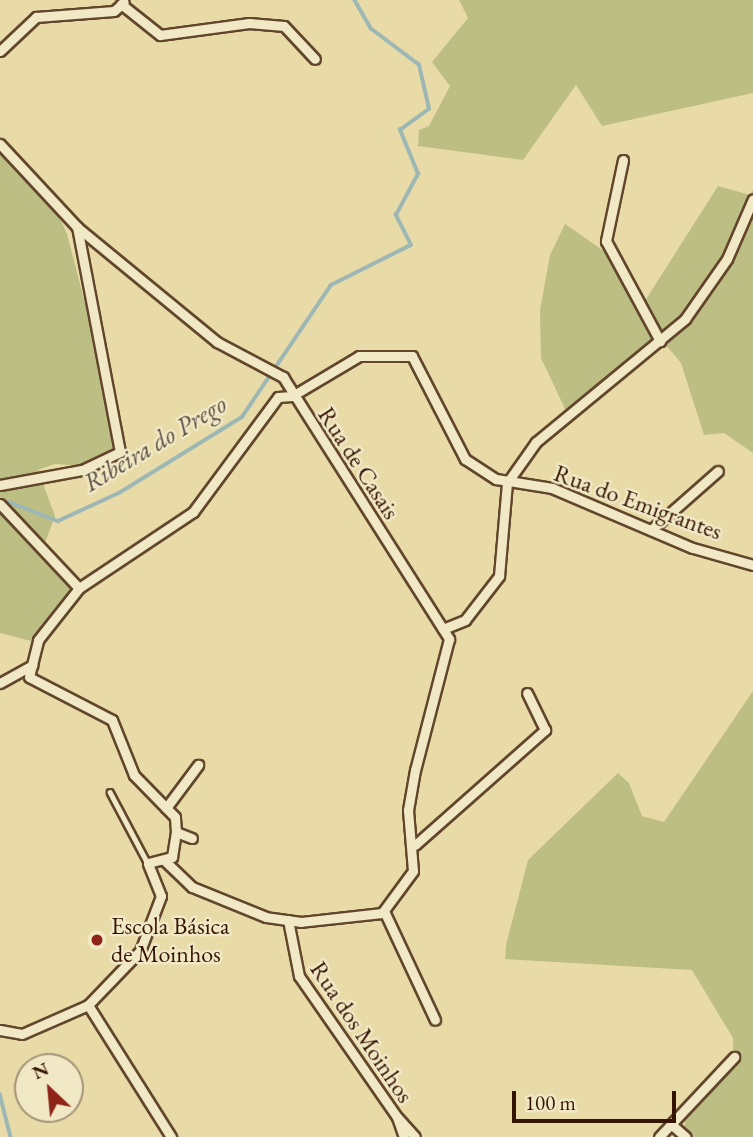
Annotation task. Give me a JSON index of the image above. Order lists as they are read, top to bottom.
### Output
{
  "streets": {
    "street": ["Rua de Casais", "Rua do Emigrantes", "Rua dos Moinhos"]
  },
  "water": ["Ribeira do Prego"],
  "places": ["Escola Básica de Moinhos"],
  "scale_bar": "100 m",
  "north": "top left"
}
